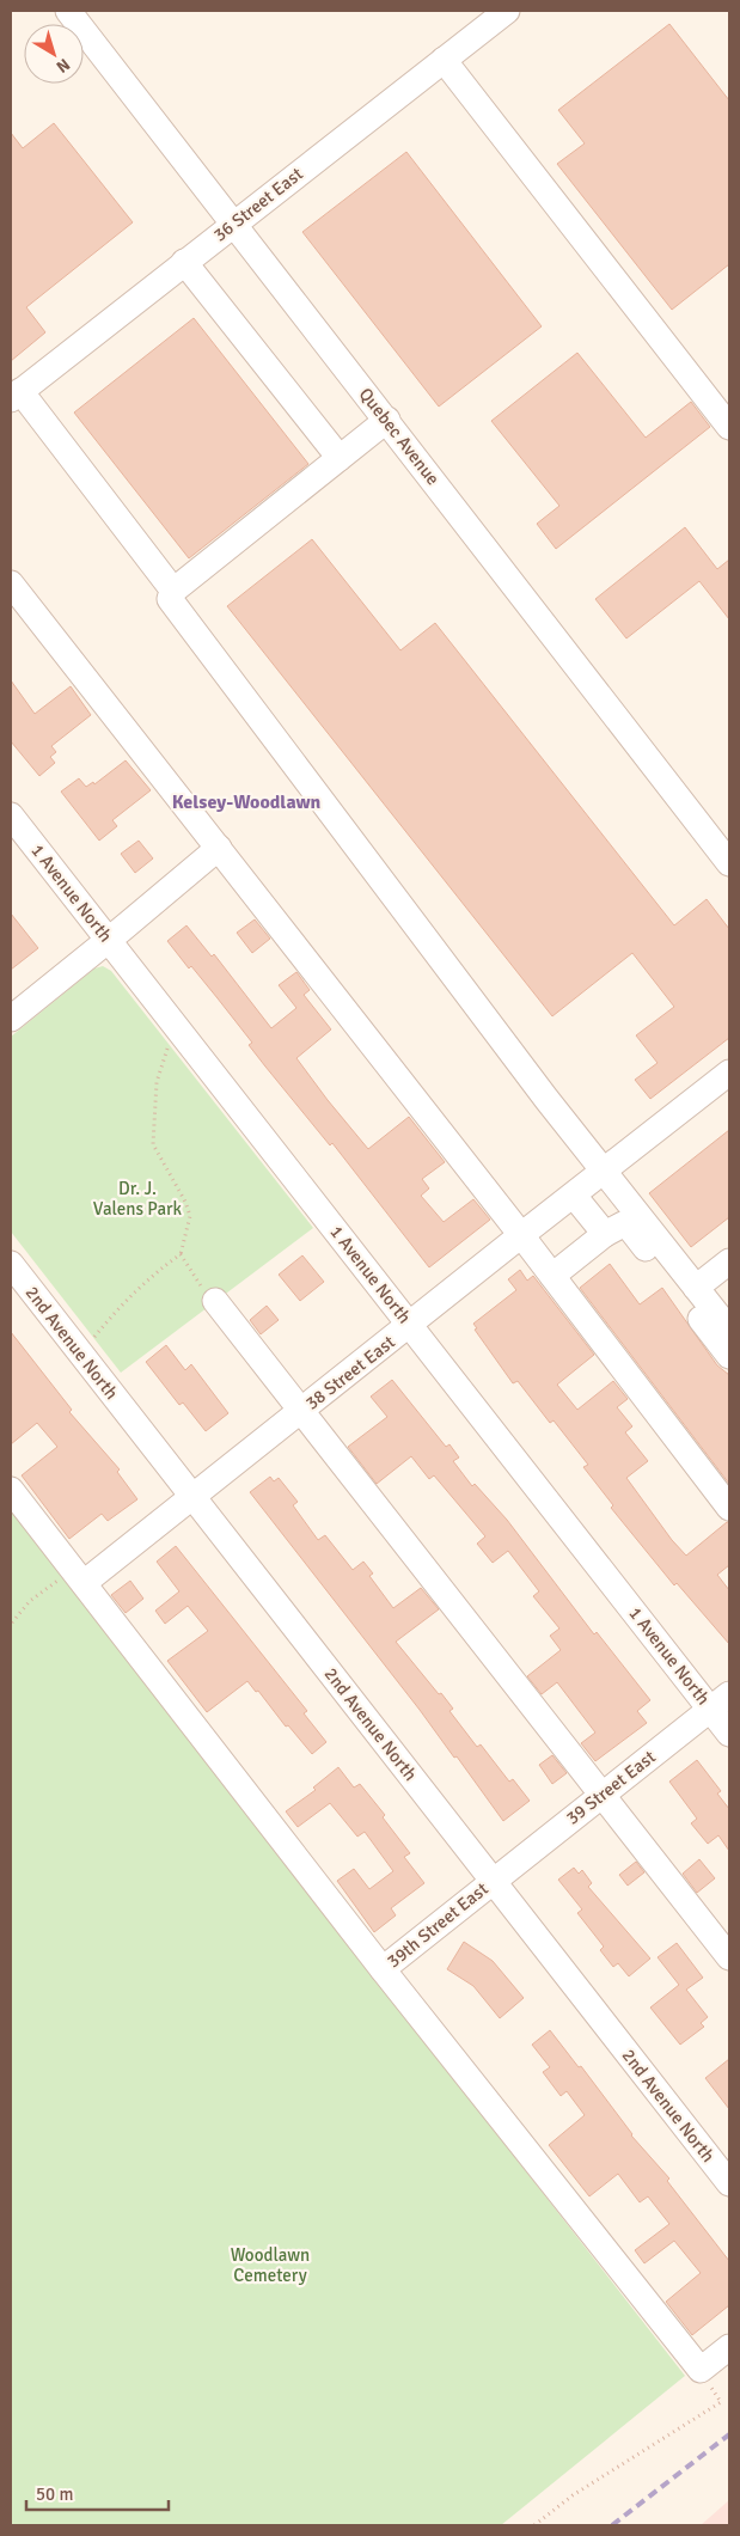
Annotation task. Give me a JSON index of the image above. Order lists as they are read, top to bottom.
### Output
{
  "streets": {
    "street": [
      "36 Street East",
      "Quebec Avenue",
      "1 Avenue North",
      "2nd Avenue North",
      "38 Street East",
      "39 Street East",
      "39th Street East"
    ]
  },
  "crossings": [
    ["36 Street East", "Quebec Avenue"],
    ["1 Avenue North", "38 Street East"],
    ["1 Avenue North", "39 Street East"],
    ["2nd Avenue North", "38 Street East"],
    ["2nd Avenue North", "39 Street East"],
    ["2nd Avenue North", "39th Street East"],
    ["39 Street East", "39th Street East"]
  ],
  "districts": ["Kelsey-Woodlawn"],
  "parks": ["Dr. J. Valens Park", "Woodlawn Cemetery"],
  "scale_bar": "50 m",
  "north": "bottom right"
}
